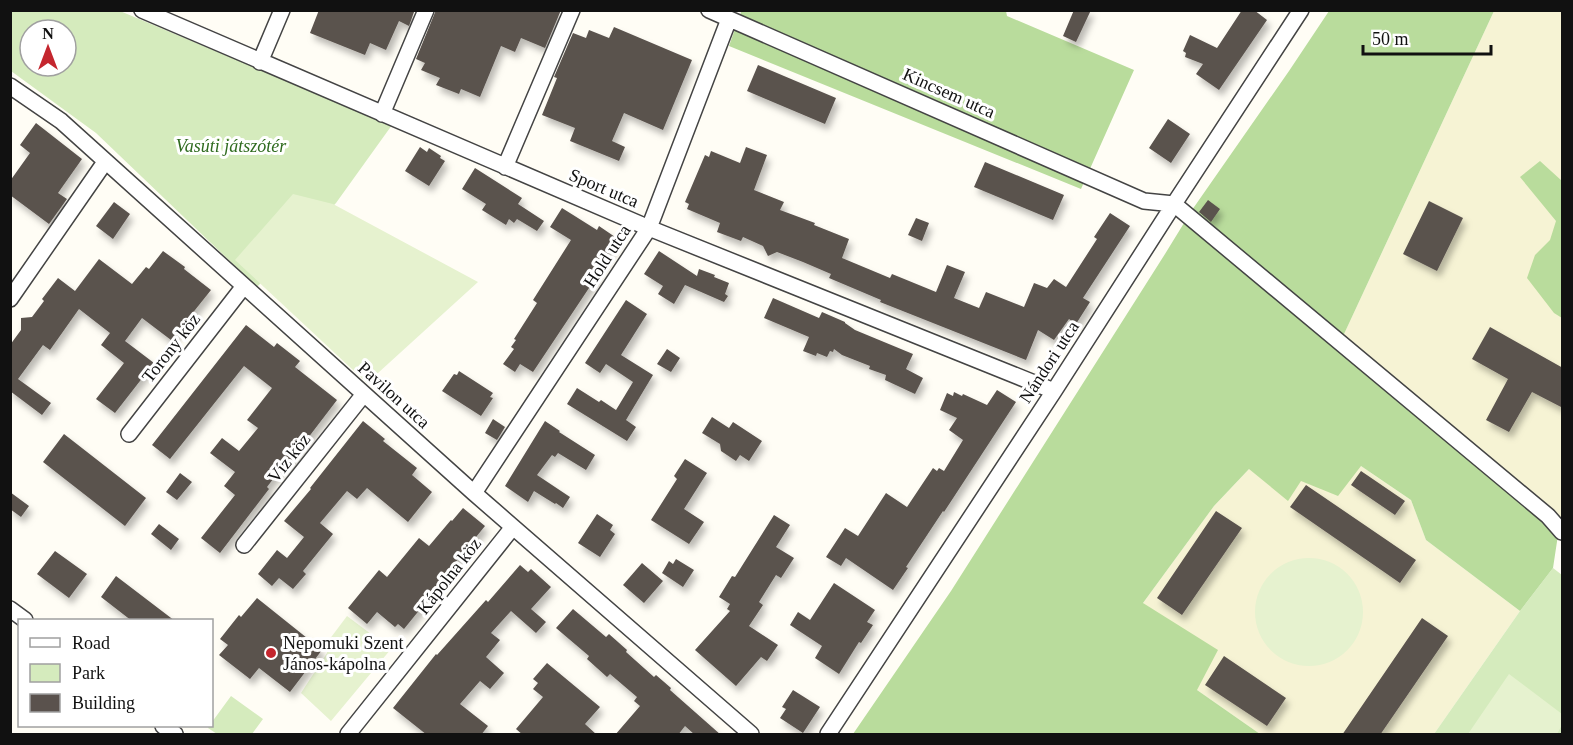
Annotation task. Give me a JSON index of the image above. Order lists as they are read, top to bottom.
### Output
{
  "streets": {
    "street": [
      "Kincsem utca",
      "Sport utca",
      "Hold utca",
      "Torony köz",
      "Nándori utca",
      "Pavilon utca",
      "Víz köz",
      "Kápolna köz"
    ]
  },
  "crossings": [
    ["Kincsem utca", "Hold utca"],
    ["Kincsem utca", "Nándori utca"],
    ["Sport utca", "Hold utca"],
    ["Sport utca", "Nándori utca"],
    ["Hold utca", "Pavilon utca"],
    ["Torony köz", "Pavilon utca"],
    ["Pavilon utca", "Víz köz"],
    ["Pavilon utca", "Kápolna köz"]
  ],
  "parks": ["Vasúti játszótér"],
  "places": ["Nepomuki Szent János-kápolna"],
  "legend": ["Road", "Park", "Building"],
  "scale_bar": "50 m",
  "north": "top"
}
